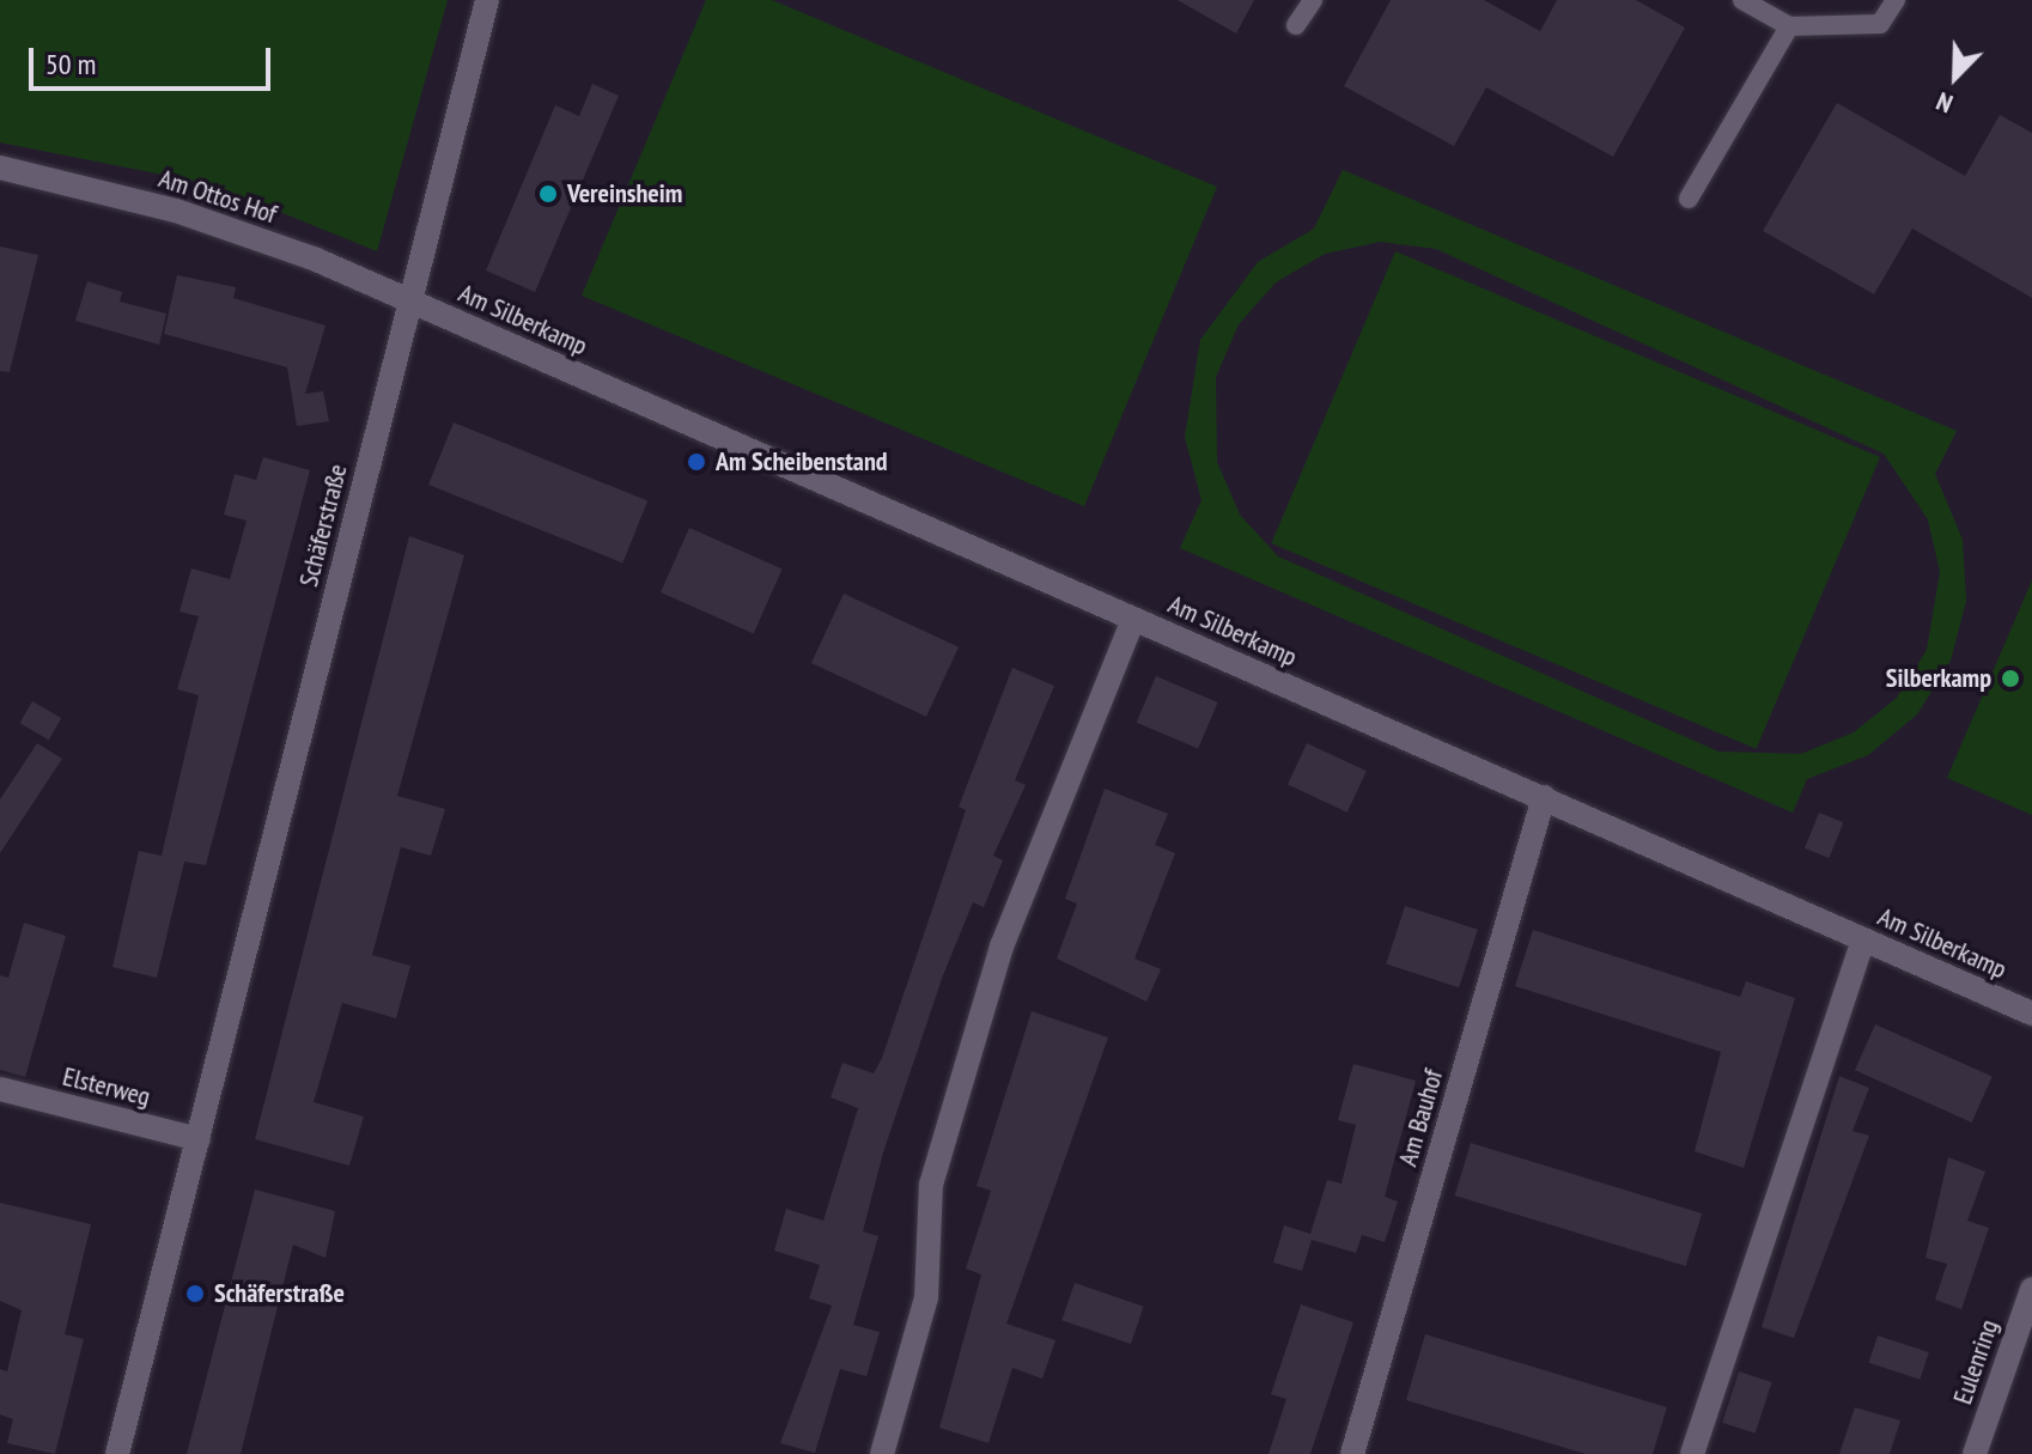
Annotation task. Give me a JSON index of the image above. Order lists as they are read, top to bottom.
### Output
{
  "streets": {
    "street": [
      "Am Ottos Hof",
      "Am Silberkamp",
      "Schäferstraße",
      "Elsterweg",
      "Am Bauhof",
      "Eulenring"
    ]
  },
  "crossings": [
    ["Am Ottos Hof", "Am Silberkamp"],
    ["Am Ottos Hof", "Schäferstraße"],
    ["Am Silberkamp", "Schäferstraße"],
    ["Am Silberkamp", "Am Bauhof"],
    ["Schäferstraße", "Elsterweg"]
  ],
  "places": [
    "Vereinsheim",
    "Am Scheibenstand",
    "Silberkamp",
    "Schäferstraße"
  ],
  "scale_bar": "50 m",
  "north": "bottom left"
}
